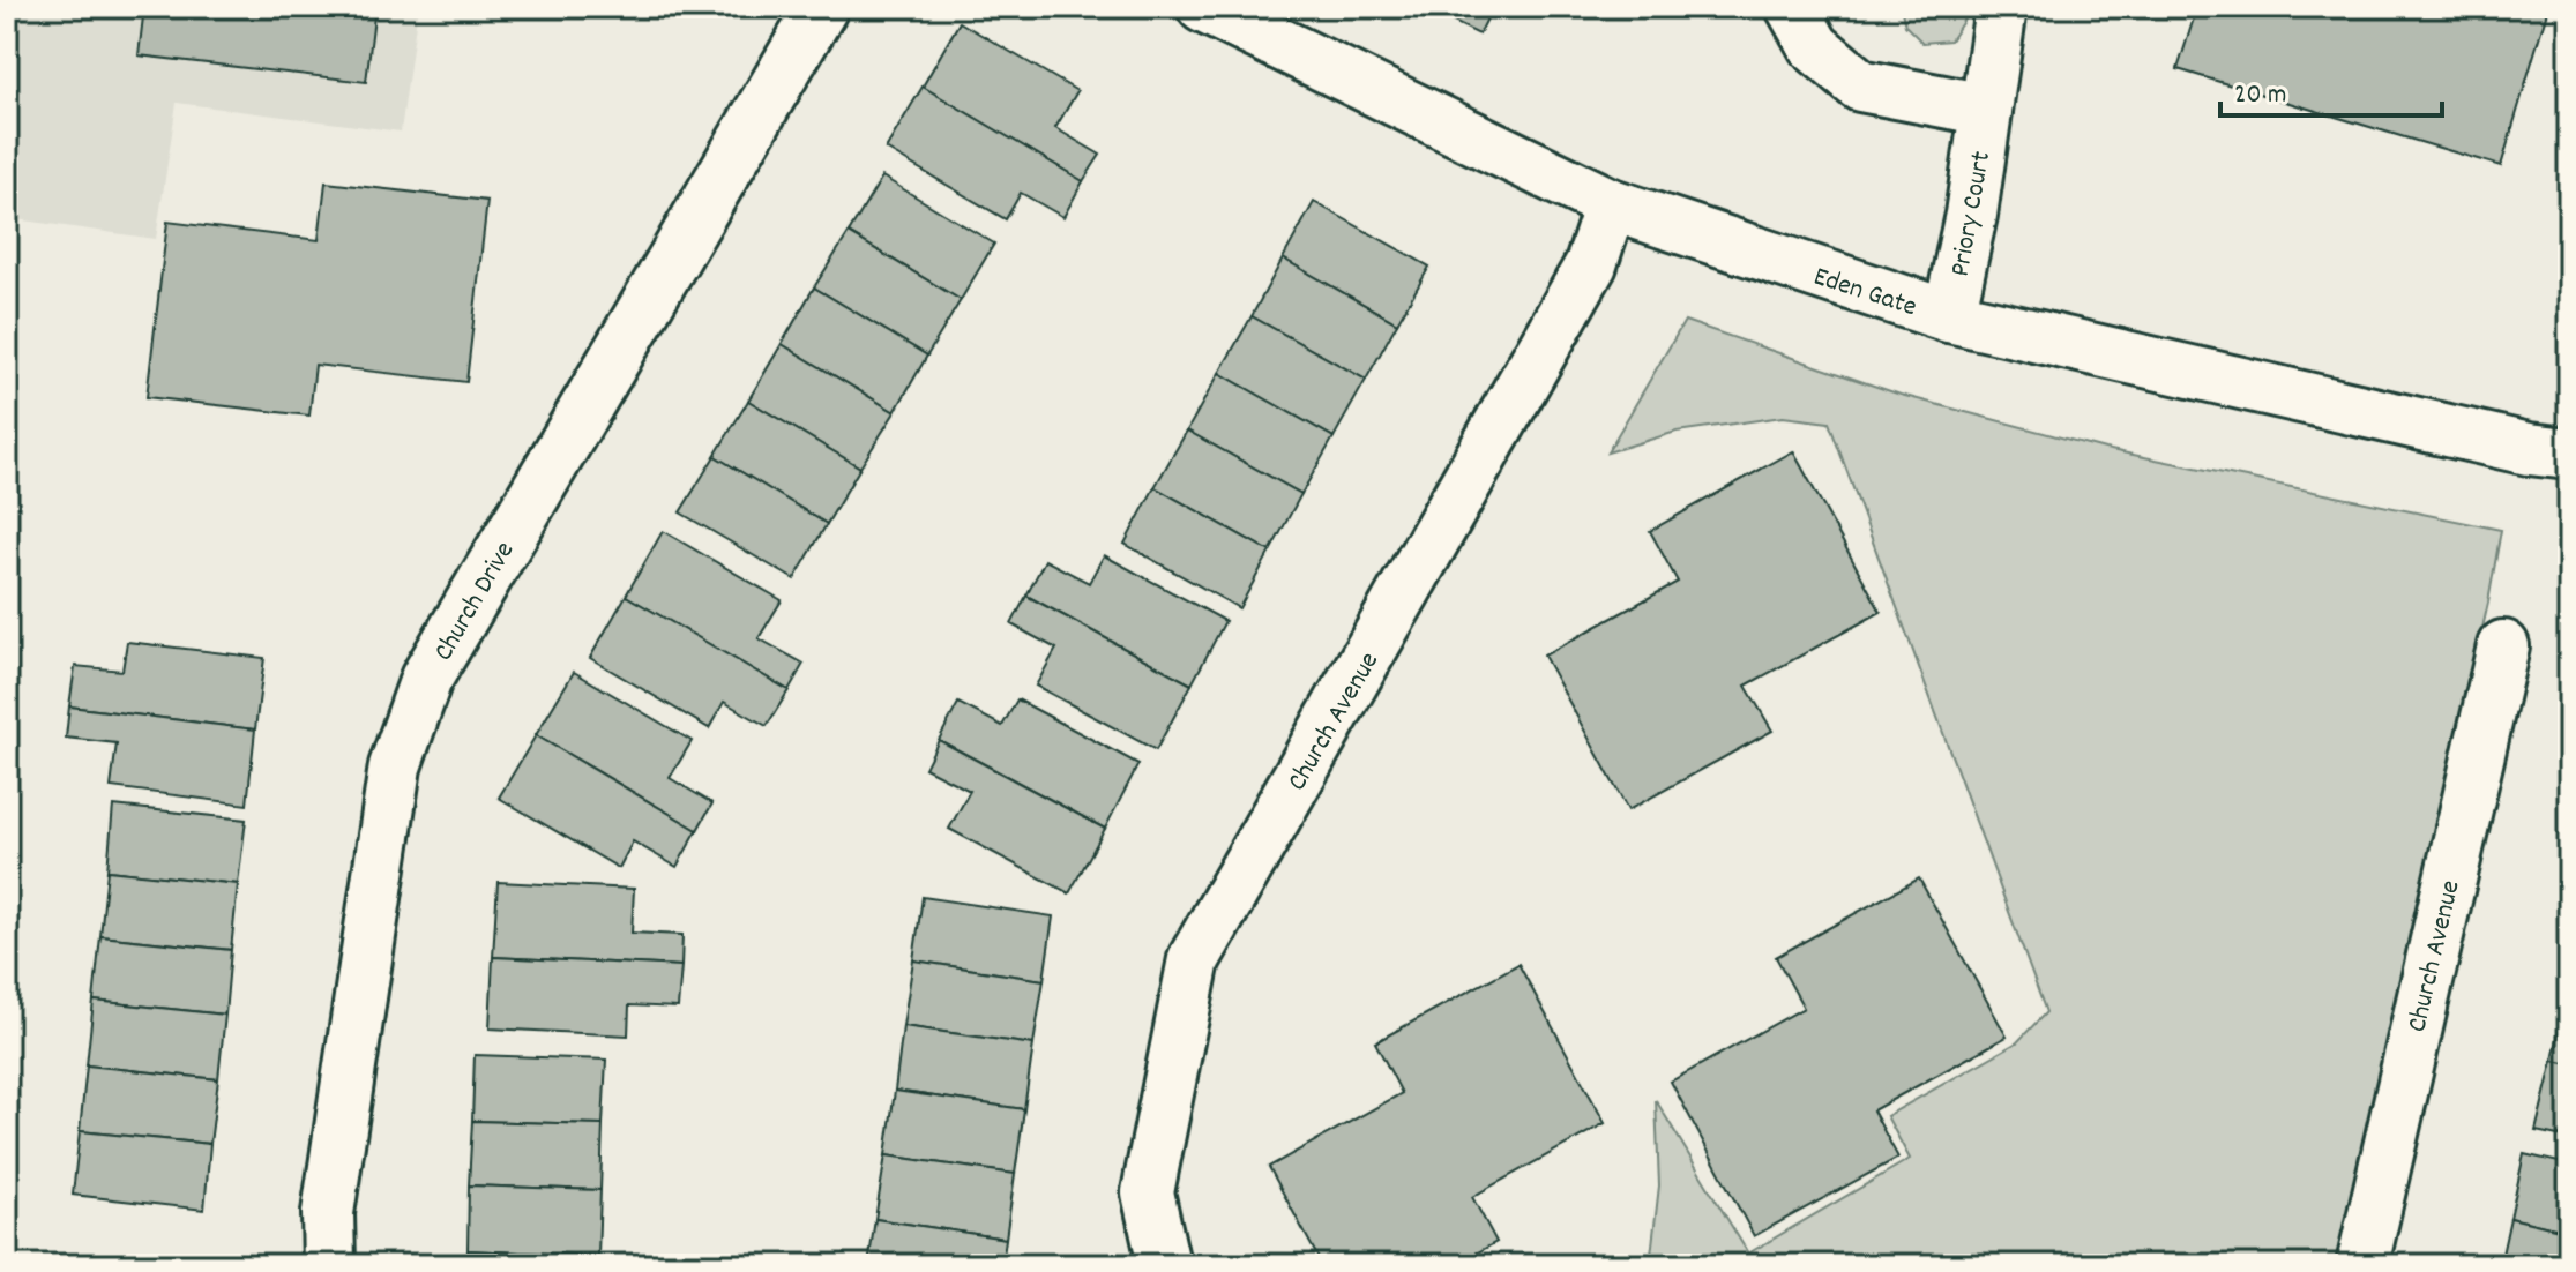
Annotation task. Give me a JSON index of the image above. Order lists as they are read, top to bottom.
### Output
{
  "streets": {
    "street": [
      "Priory Court",
      "Eden Gate",
      "Church Drive",
      "Church Avenue"
    ]
  },
  "crossings": [
    ["Priory Court", "Eden Gate"],
    ["Eden Gate", "Church Avenue"]
  ],
  "scale_bar": "20 m"
}
